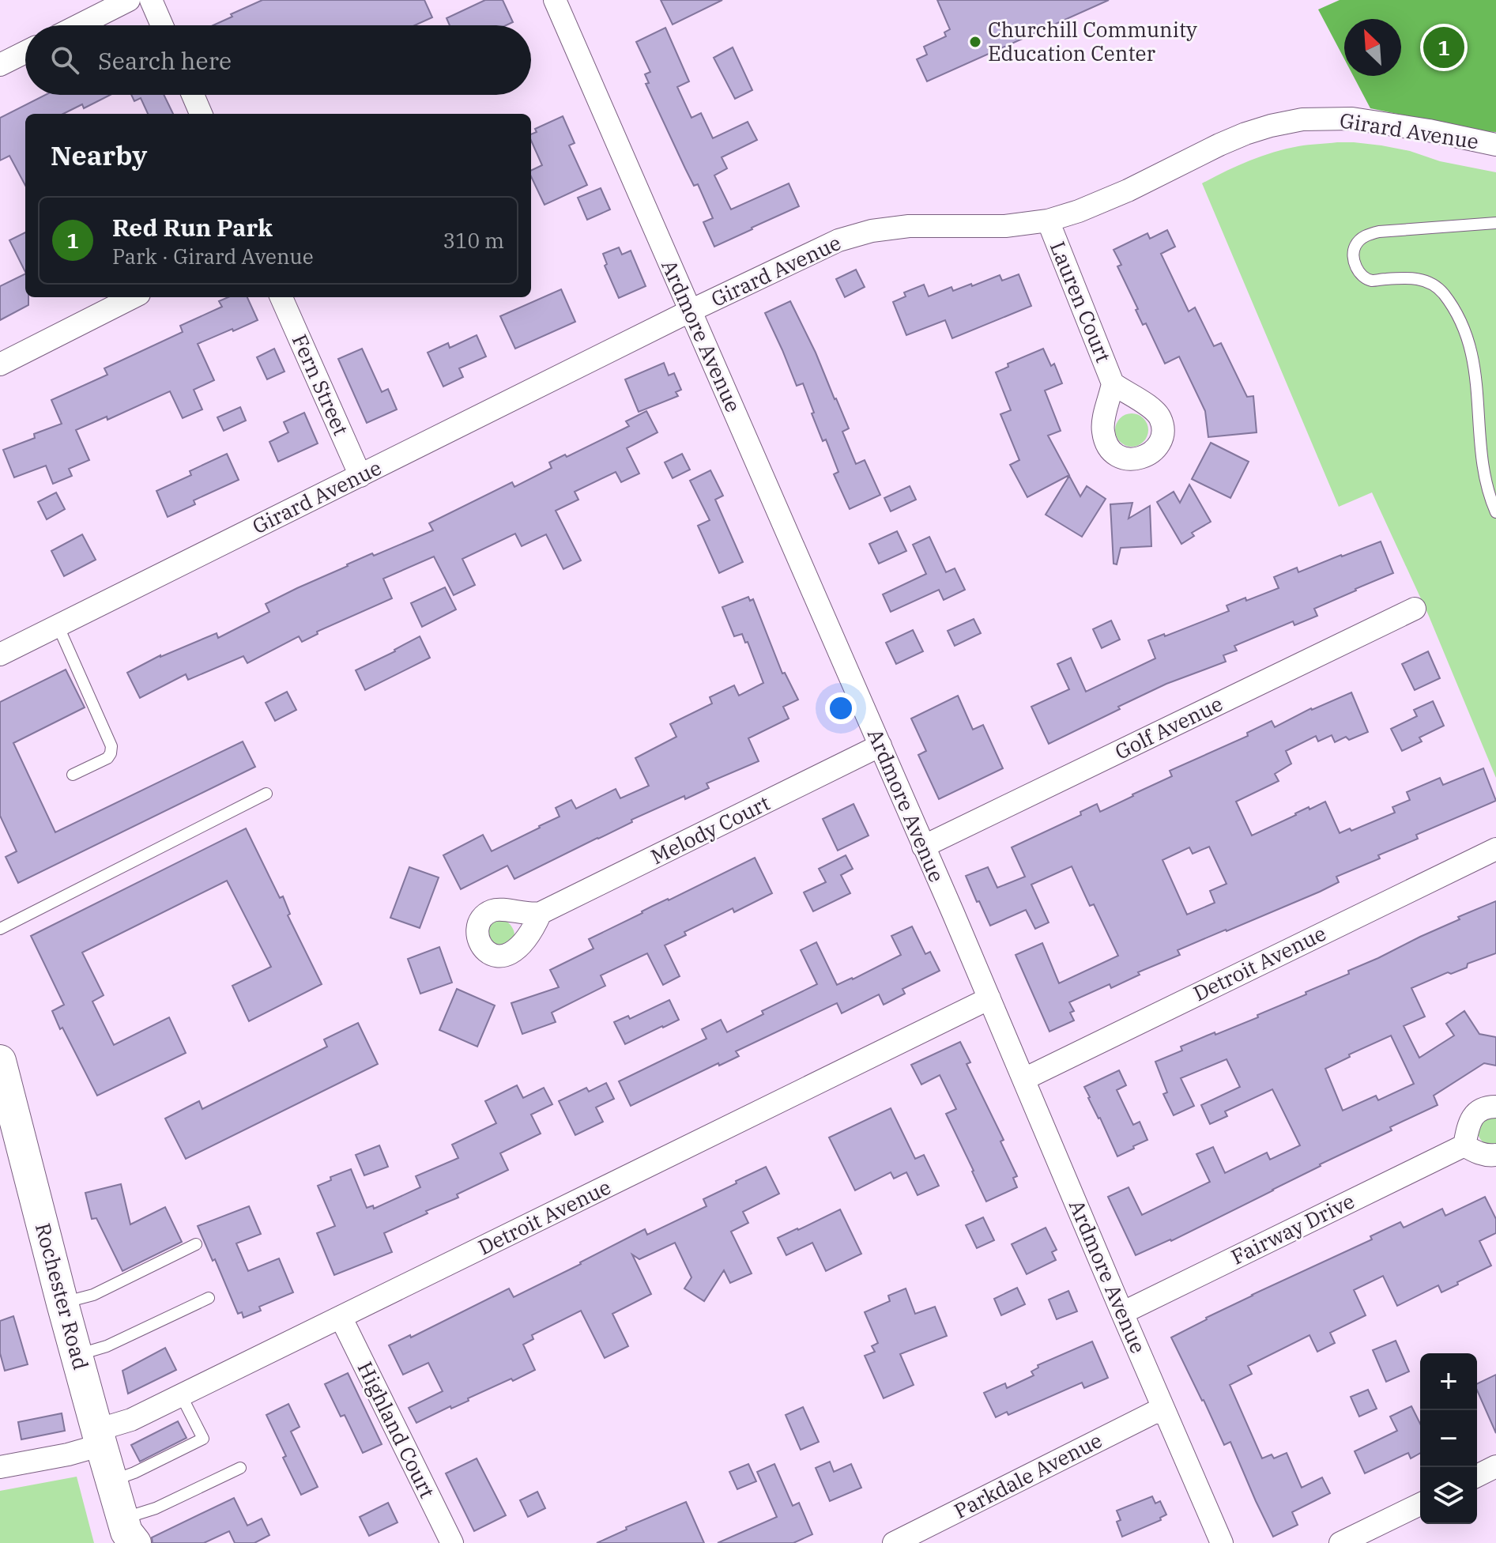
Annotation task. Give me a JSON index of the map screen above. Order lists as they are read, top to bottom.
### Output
{
  "streets": {
    "main road": ["Rochester Road"],
    "street": [
      "Girard Avenue",
      "Lauren Court",
      "Ardmore Avenue",
      "Fern Street",
      "Golf Avenue",
      "Melody Court",
      "Detroit Avenue",
      "Fairway Drive",
      "Highland Court",
      "Parkdale Avenue"
    ]
  },
  "crossings": [
    ["Girard Avenue", "Lauren Court"],
    ["Girard Avenue", "Ardmore Avenue"],
    ["Girard Avenue", "Fern Street"],
    ["Ardmore Avenue", "Golf Avenue"],
    ["Ardmore Avenue", "Melody Court"],
    ["Ardmore Avenue", "Detroit Avenue"],
    ["Ardmore Avenue", "Fairway Drive"],
    ["Ardmore Avenue", "Parkdale Avenue"],
    ["Detroit Avenue", "Rochester Road"],
    ["Detroit Avenue", "Highland Court"]
  ],
  "places": ["Churchill Community Education Center"],
  "north": "top left",
  "page": {
    "pins": "1",
    "search": "Search here",
    "heading": "Nearby",
    "list": [
      {
        "mark": "1",
        "name": "Red Run Park",
        "note": "Park · Girard Avenue",
        "value": "310 m"
      }
    ],
    "map_buttons": ["+", "−"]
  }
}
